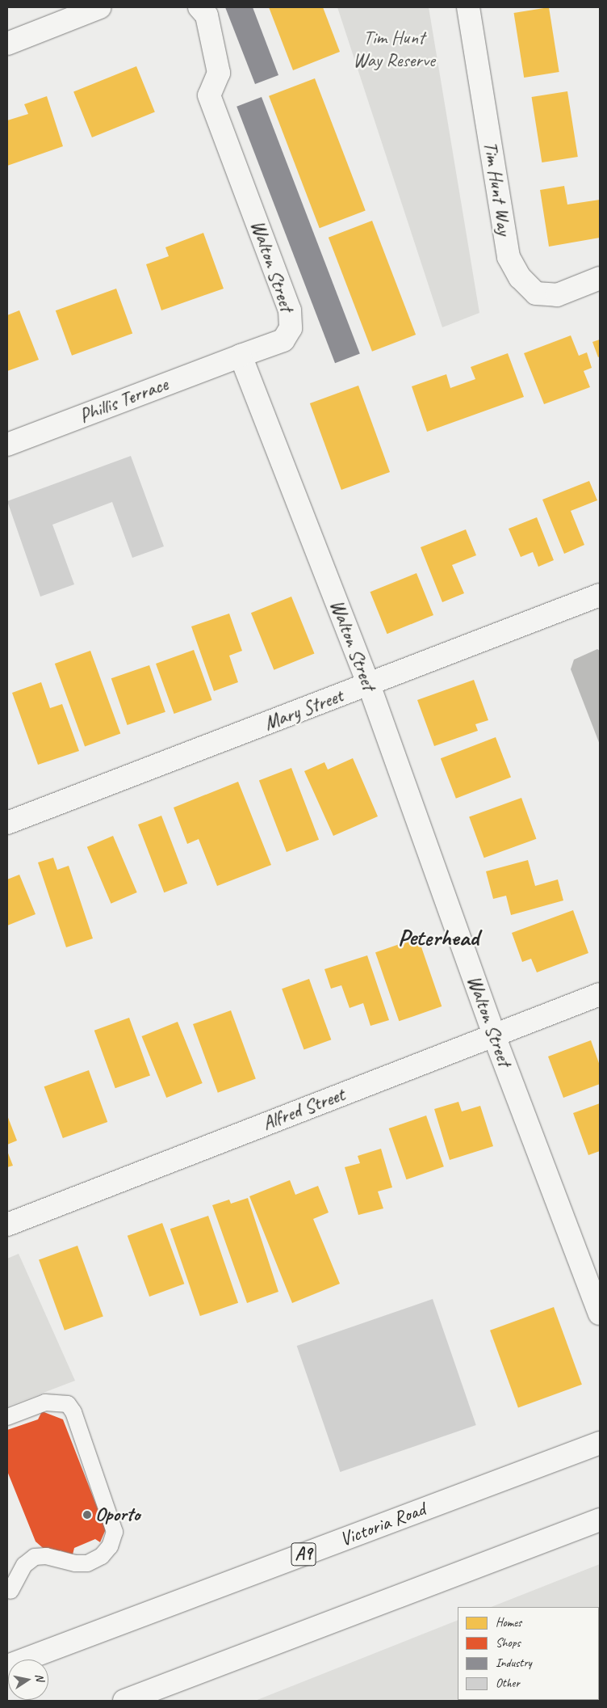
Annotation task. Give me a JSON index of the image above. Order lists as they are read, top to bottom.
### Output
{
  "streets": {
    "main road": [
      "Tim Hunt Way",
      "Walton Street",
      "Phillis Terrace",
      "Mary Street",
      "Alfred Street",
      "Victoria Road",
      "A9"
    ]
  },
  "crossings": [
    ["Walton Street", "Phillis Terrace"],
    ["Walton Street", "Mary Street"],
    ["Walton Street", "Alfred Street"]
  ],
  "districts": ["Peterhead"],
  "parks": ["Tim Hunt Way Reserve"],
  "places": ["Oporto"],
  "legend": [
    "Homes",
    "Shops",
    "Industry",
    "Other"
  ],
  "north": "right"
}
